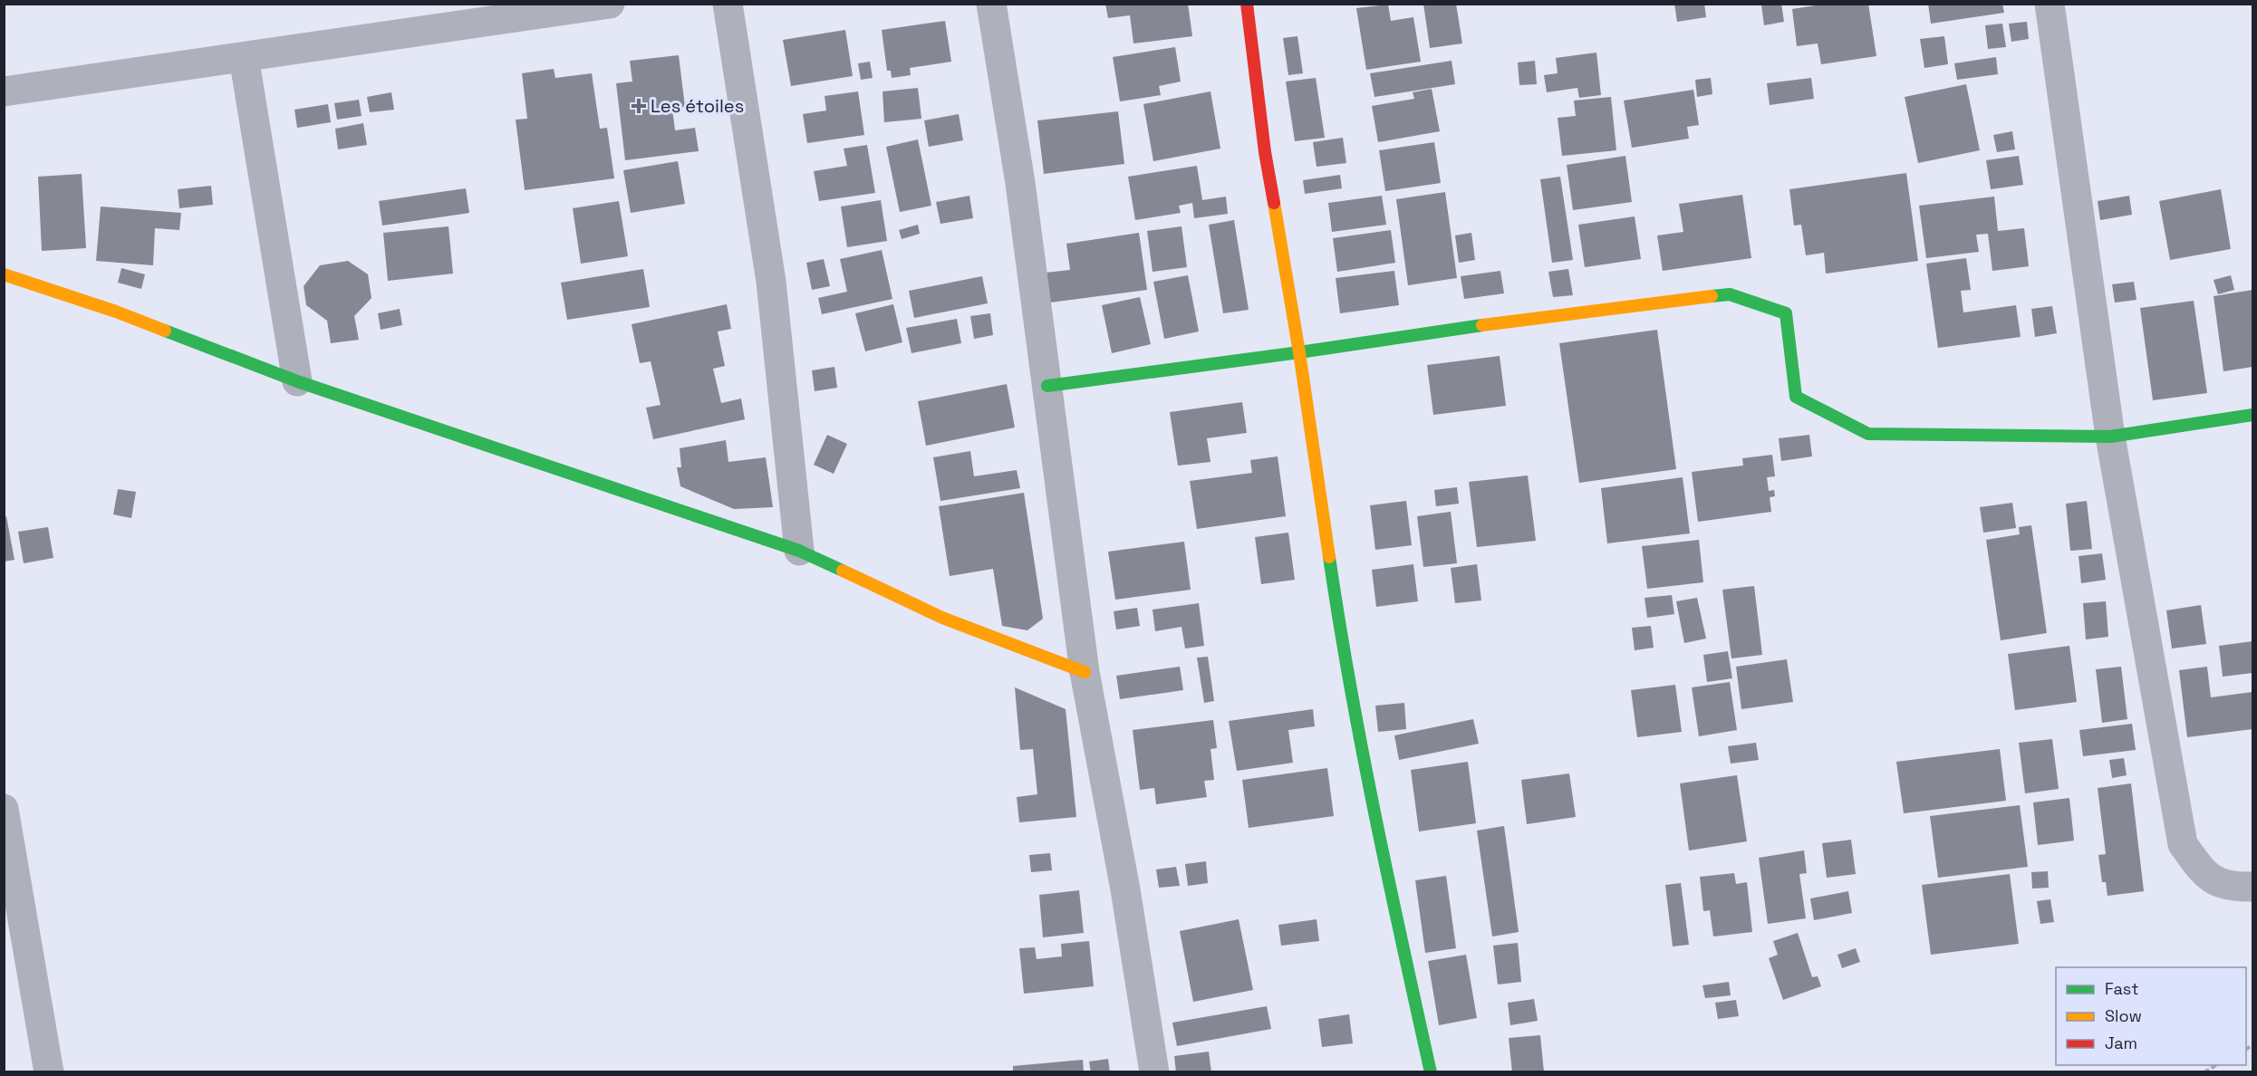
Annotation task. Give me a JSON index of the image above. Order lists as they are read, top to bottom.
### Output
{
  "places": {
    "health": ["Les étoiles"]
  },
  "legend": ["Fast", "Slow", "Jam"]
}
